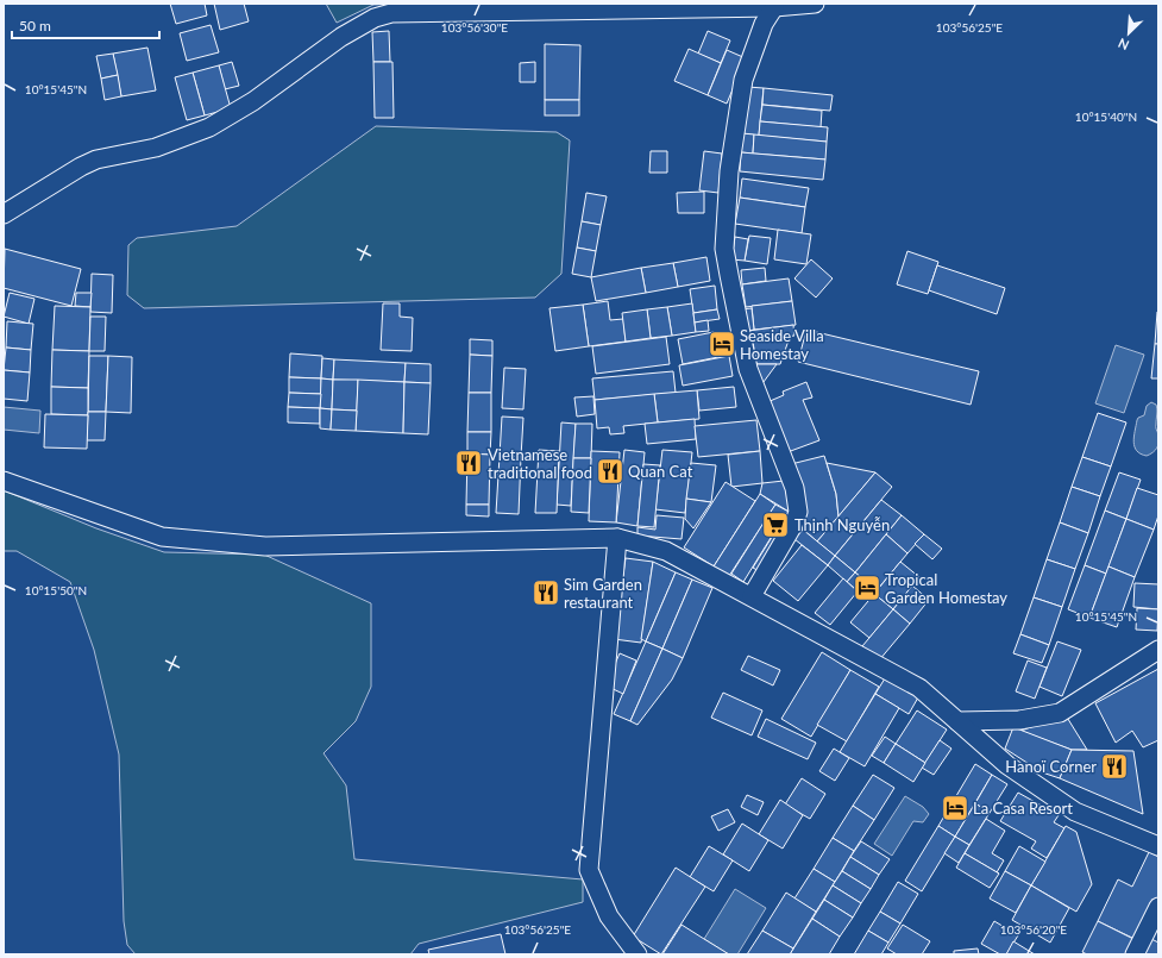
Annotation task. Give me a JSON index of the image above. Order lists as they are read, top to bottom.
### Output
{
  "places": {
    "hotel": ["Seaside Villa Homestay", "Tropical Garden Homestay", "La Casa Resort"],
    "restaurant": [
      "Vietnamese traditional food",
      "Quan Cat",
      "Sim Garden restaurant",
      "Hanoï Corner"
    ],
    "supermarket": ["Thịnh Nguyễn"]
  },
  "scale_bar": "50 m",
  "north": "bottom left",
  "coordinates": [
    "103°56'30\"E",
    "103°56'25\"E",
    "10°15'45\"N",
    "10°15'40\"N",
    "10°15'50\"N",
    "103°56'20\"E"
  ]
}
